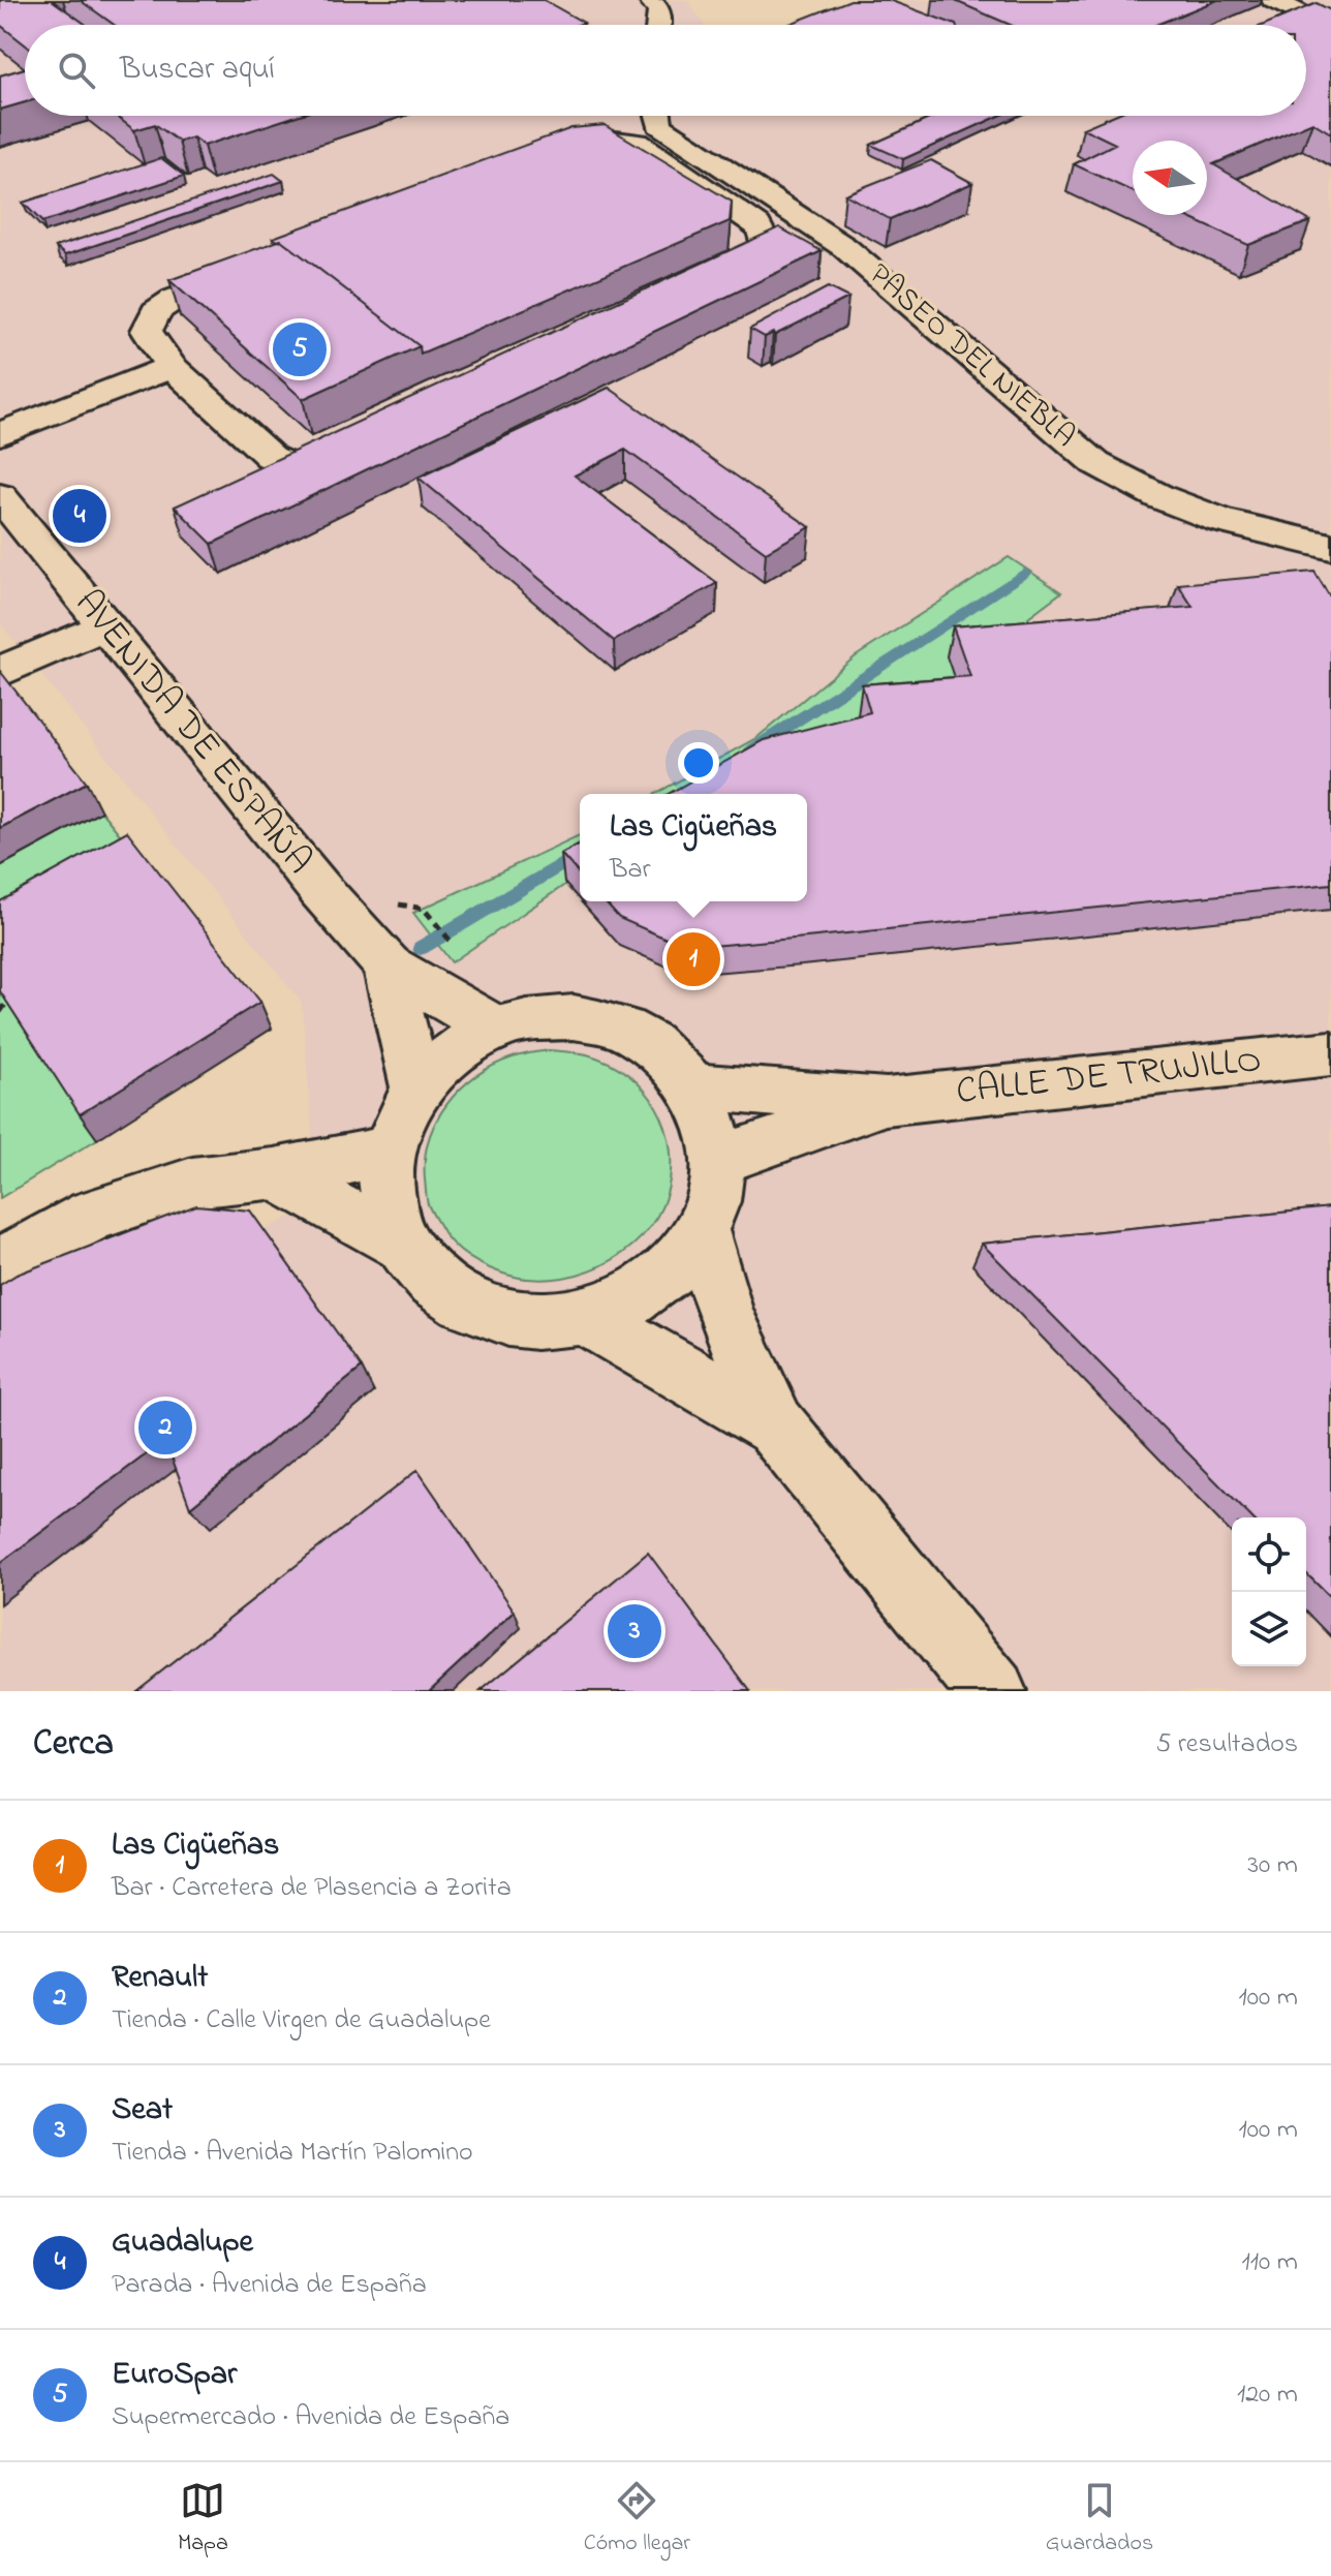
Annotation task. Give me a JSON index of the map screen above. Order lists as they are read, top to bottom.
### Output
{
  "streets": {
    "street": ["PASEO DEL NIEBLA", "AVENIDA DE ESPAÑA", "CALLE DE TRUJILLO"]
  },
  "north": "left",
  "page": {
    "search": "Buscar aquí",
    "pins": [
      "5",
      "4",
      "1",
      "2",
      "3"
    ],
    "popup": ["Las Cigüeñas", "Bar"],
    "heading": ["Cerca", "5 resultados"],
    "list": [
      {
        "mark": "1",
        "name": "Las Cigüeñas",
        "note": "Bar · Carretera de Plasencia a Zorita",
        "value": "30 m"
      },
      {
        "mark": "2",
        "name": "Renault",
        "note": "Tienda · Calle Virgen de Guadalupe",
        "value": "100 m"
      },
      {
        "mark": "3",
        "name": "Seat",
        "note": "Tienda · Avenida Martín Palomino",
        "value": "100 m"
      },
      {
        "mark": "4",
        "name": "Guadalupe",
        "note": "Parada · Avenida de España",
        "value": "110 m"
      },
      {
        "mark": "5",
        "name": "EuroSpar",
        "note": "Supermercado · Avenida de España",
        "value": "120 m"
      }
    ],
    "nav": ["Mapa", "Cómo llegar", "Guardados"]
  }
}
